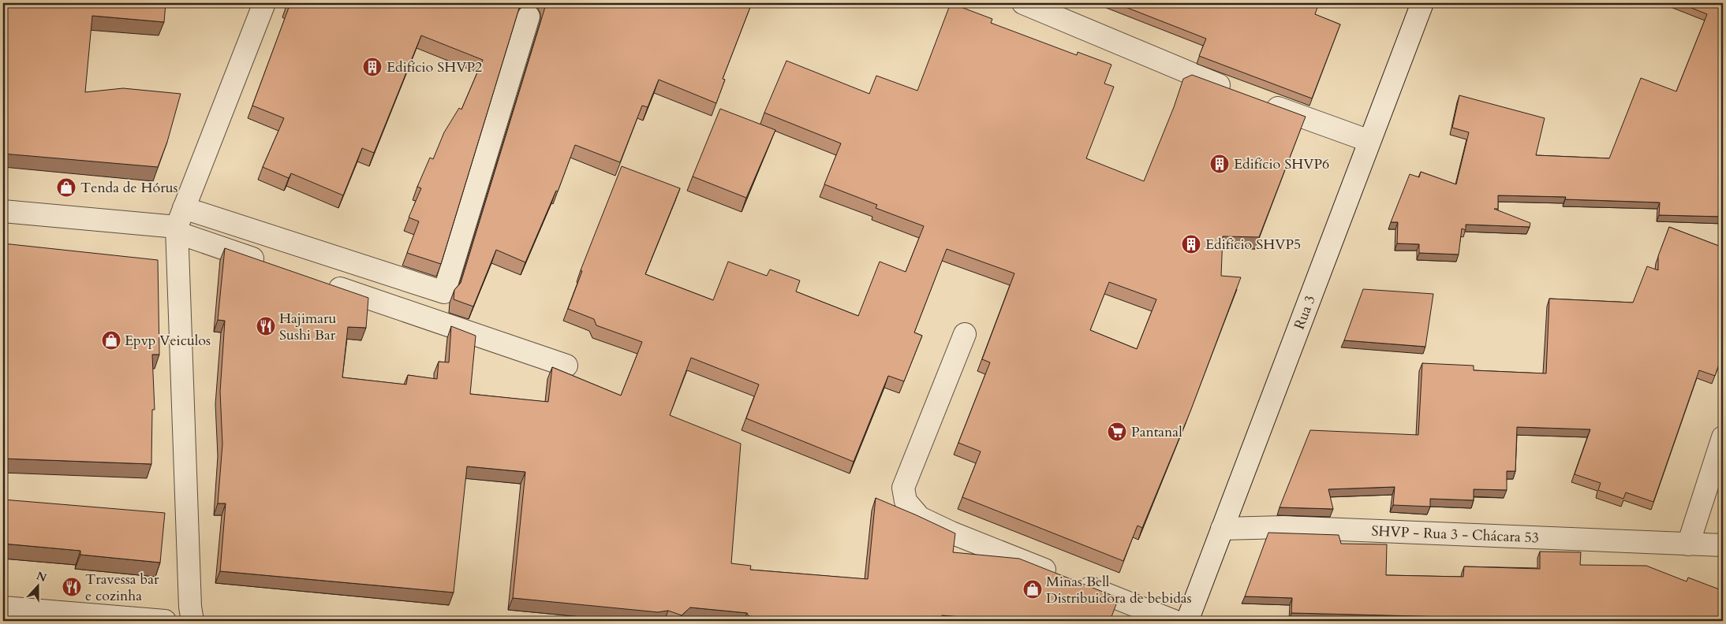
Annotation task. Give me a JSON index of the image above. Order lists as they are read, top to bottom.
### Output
{
  "streets": {
    "street": ["Rua 3", "SHVP - Rua 3 - Chácara 53"]
  },
  "crossings": [
    ["Rua 3", "SHVP - Rua 3 - Chácara 53"]
  ],
  "places": {
    "building": ["Edifício SHVP2", "Edifício SHVP6", "Edifício SHVP5"],
    "shop": ["Tenda de Hórus", "Epvp Veiculos", "Minas Bell Distribuidora de bebidas"],
    "restaurant": ["Hajimaru Sushi Bar", "Travessa bar e cozinha"],
    "supermarket": ["Pantanal"]
  },
  "north": "top"
}
